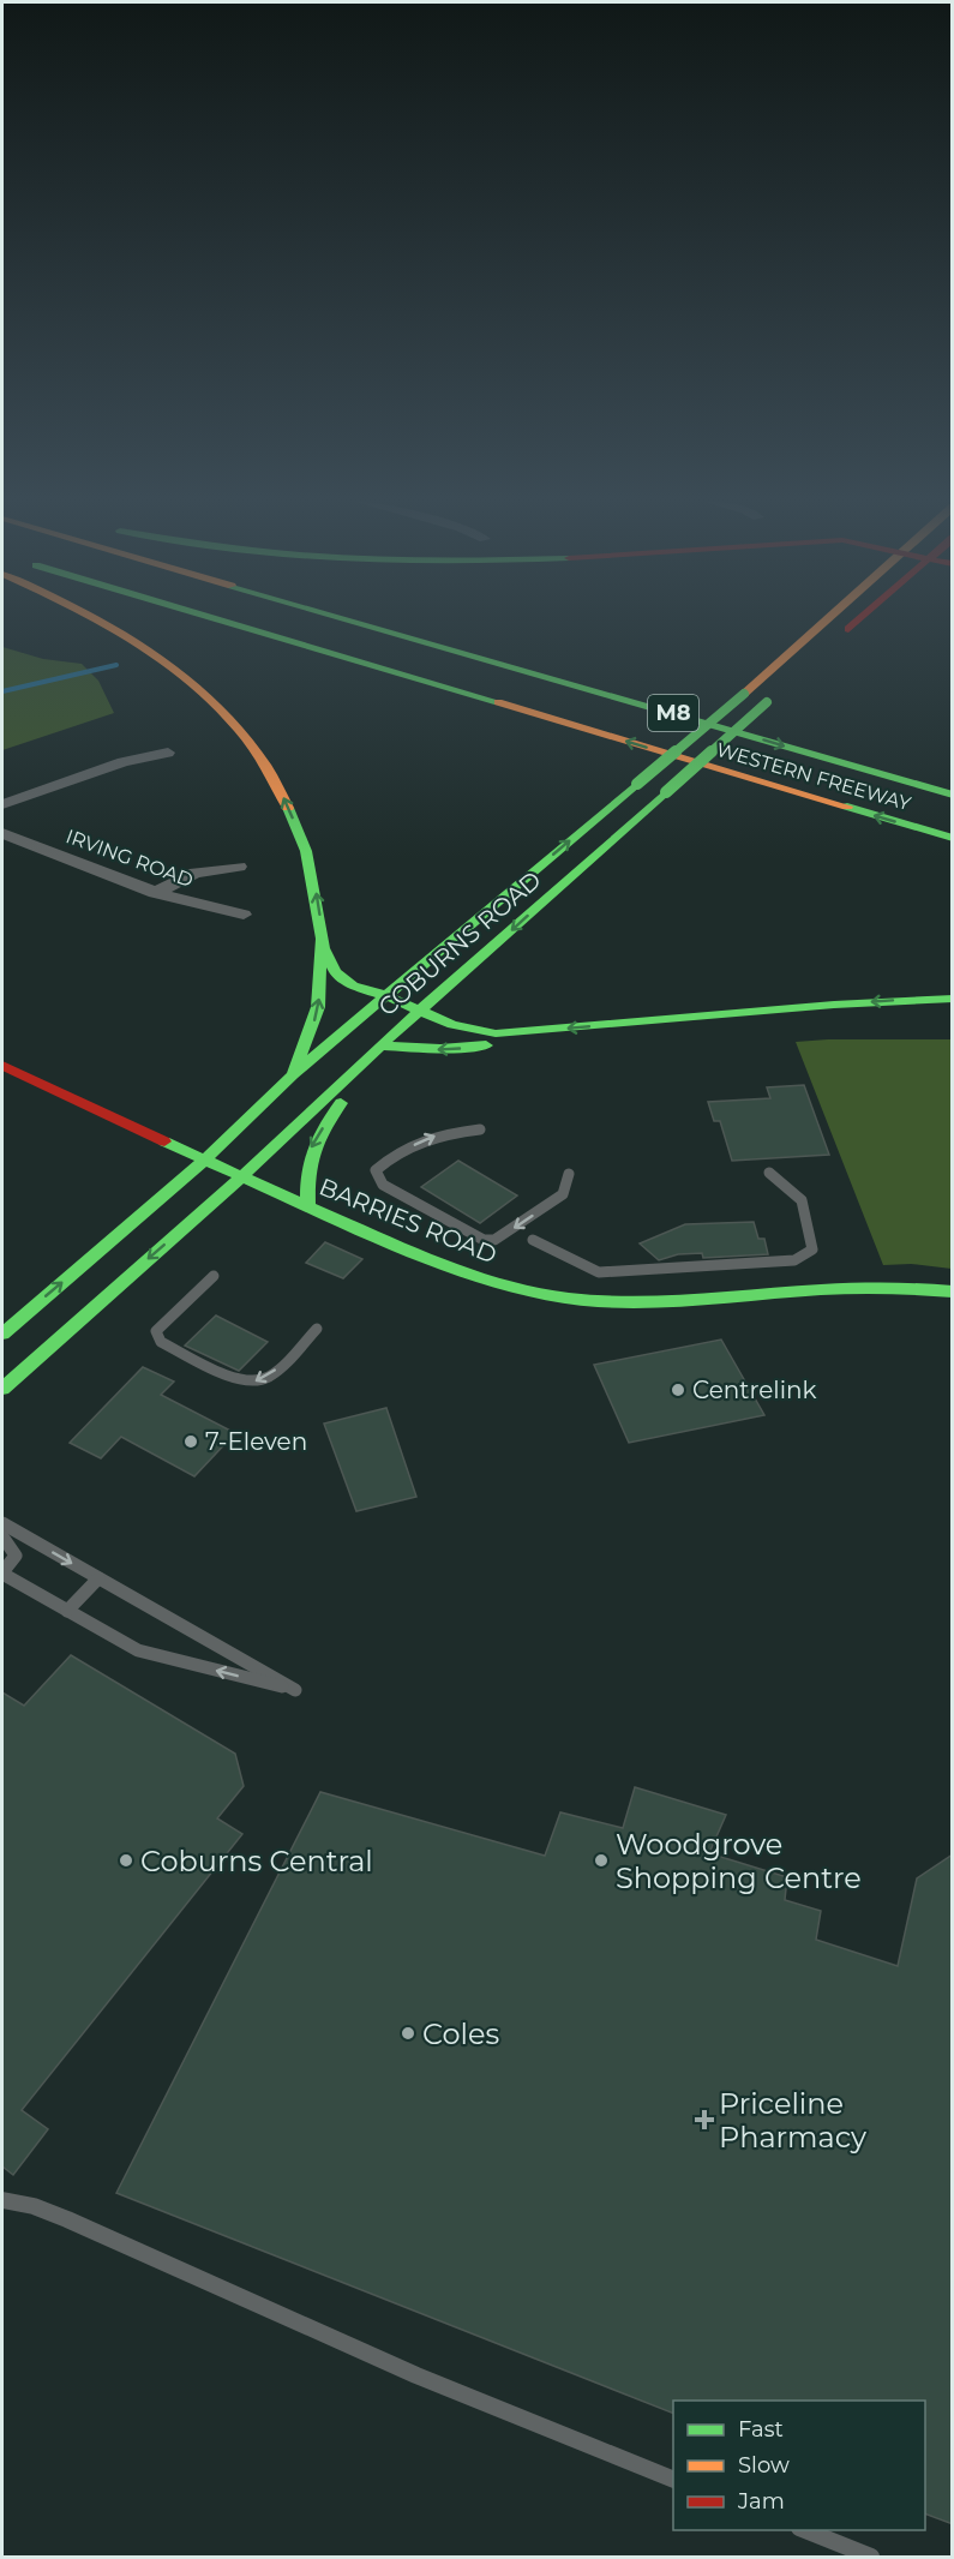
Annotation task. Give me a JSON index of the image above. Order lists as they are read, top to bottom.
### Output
{
  "streets": {
    "main road": [
      "M8",
      "WESTERN FREEWAY",
      "COBURNS ROAD",
      "BARRIES ROAD"
    ],
    "street": ["IRVING ROAD"]
  },
  "crossings": [
    ["COBURNS ROAD", "BARRIES ROAD"]
  ],
  "places": {
    "other": [
      "Centrelink",
      "7-Eleven",
      "Coburns Central",
      "Woodgrove Shopping Centre",
      "Coles"
    ],
    "health": ["Priceline Pharmacy"]
  },
  "legend": ["Fast", "Slow", "Jam"]
}
